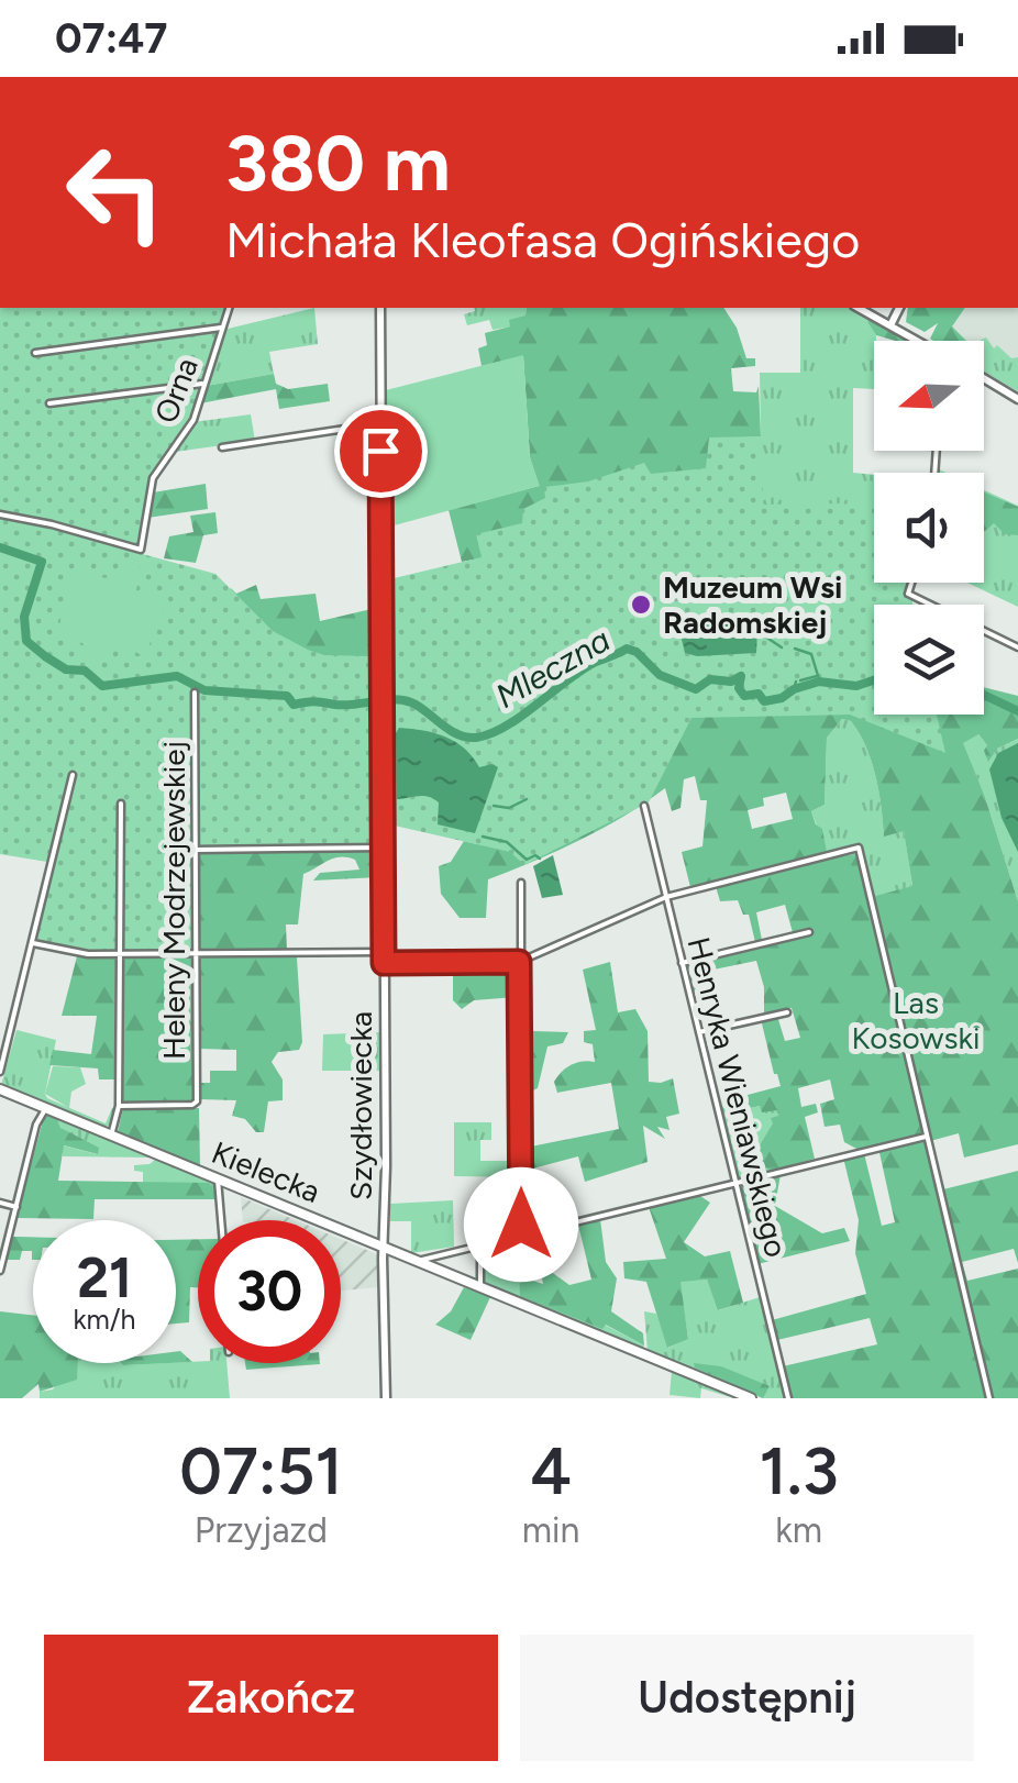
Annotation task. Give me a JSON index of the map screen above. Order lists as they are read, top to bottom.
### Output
{
  "streets": {
    "main road": ["Kielecka"],
    "street": [
      "Orna",
      "Heleny Modrzejewskiej",
      "Henryka Wieniawskiego",
      "Szydłowiecka"
    ]
  },
  "crossings": [
    ["Szydłowiecka", "Kielecka"]
  ],
  "water": ["Mleczna"],
  "parks": ["Las Kosowski"],
  "places": ["Muzeum Wsi Radomskiej"],
  "north": "left",
  "page": {
    "status": "07:47",
    "turn": ["380 m", "Michała Kleofasa Ogińskiego"],
    "speed": "21 km/h",
    "limit": "30",
    "eta": [
      "07:51",
      "Przyjazd",
      "4",
      "min",
      "1.3",
      "km"
    ],
    "buttons": ["Zakończ", "Udostępnij"]
  }
}
